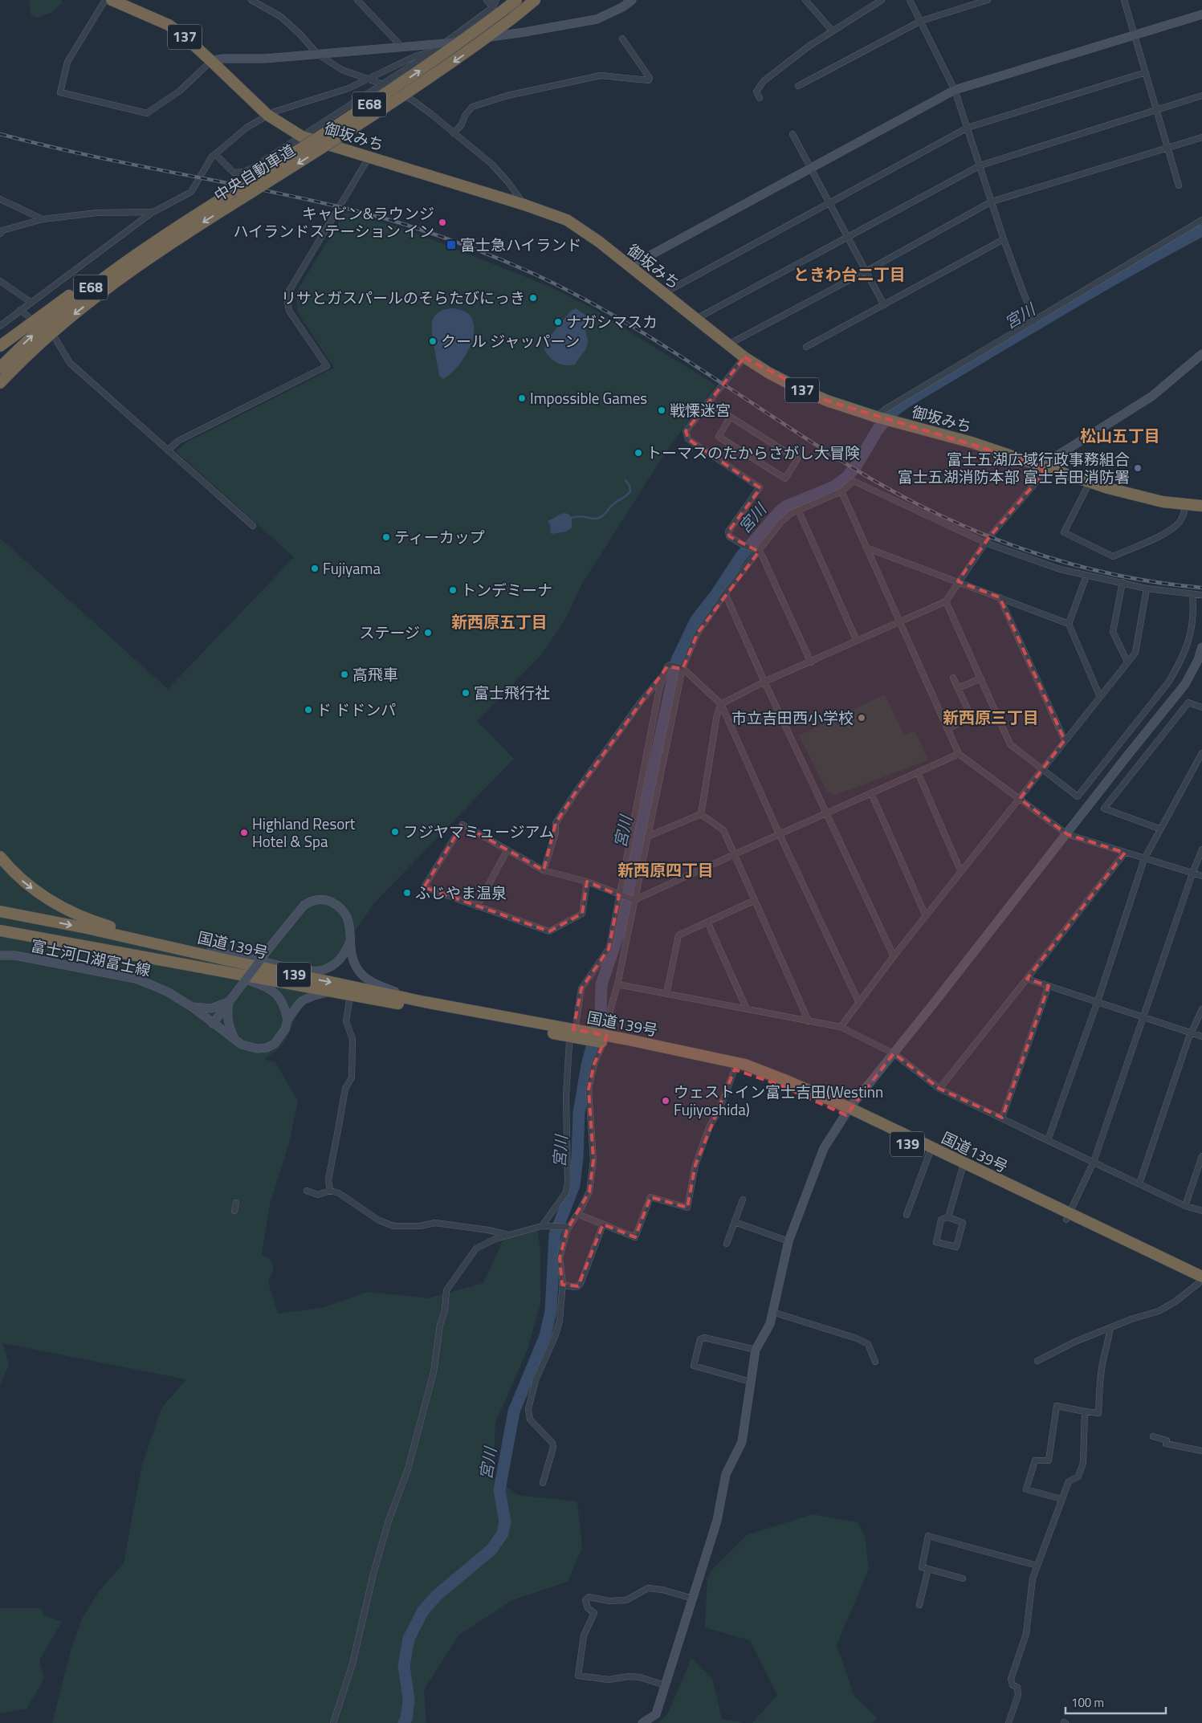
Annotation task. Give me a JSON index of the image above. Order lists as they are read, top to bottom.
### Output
{
  "streets": {
    "highway": [
      "137",
      "E68",
      "御坂みち",
      "中央自動車道",
      "国道139号",
      "139"
    ],
    "street": ["富士河口湖富士線"]
  },
  "crossings": [
    ["国道139号", "富士河口湖富士線"]
  ],
  "districts": [
    "ときわ台二丁目",
    "松山五丁目",
    "新西原五丁目",
    "新西原三丁目",
    "新西原四丁目"
  ],
  "water": ["宮川"],
  "places": {
    "other": [
      "キャビン&ラウンジ ハイランドステーション イン",
      "リサとガスパールのそらたびにっき",
      "ナガシマスカ",
      "クール ジャッパーン",
      "Impossible Games",
      "戦慄迷宮",
      "トーマスのたからさがし大冒険",
      "富士五湖広域行政事務組合 富士五湖消防本部 富士吉田消防署",
      "ティーカップ",
      "Fujiyama",
      "トンデミーナ",
      "ステージ",
      "高飛車",
      "富士飛行社",
      "ド ドドンパ",
      "市立吉田西小学校",
      "フジヤマミュージアム",
      "Highland Resort Hotel & Spa",
      "ふじやま温泉",
      "ウェストイン富士吉田(Westinn Fujiyoshida)"
    ],
    "transit": ["富士急ハイランド"]
  },
  "scale_bar": "100 m"
}
